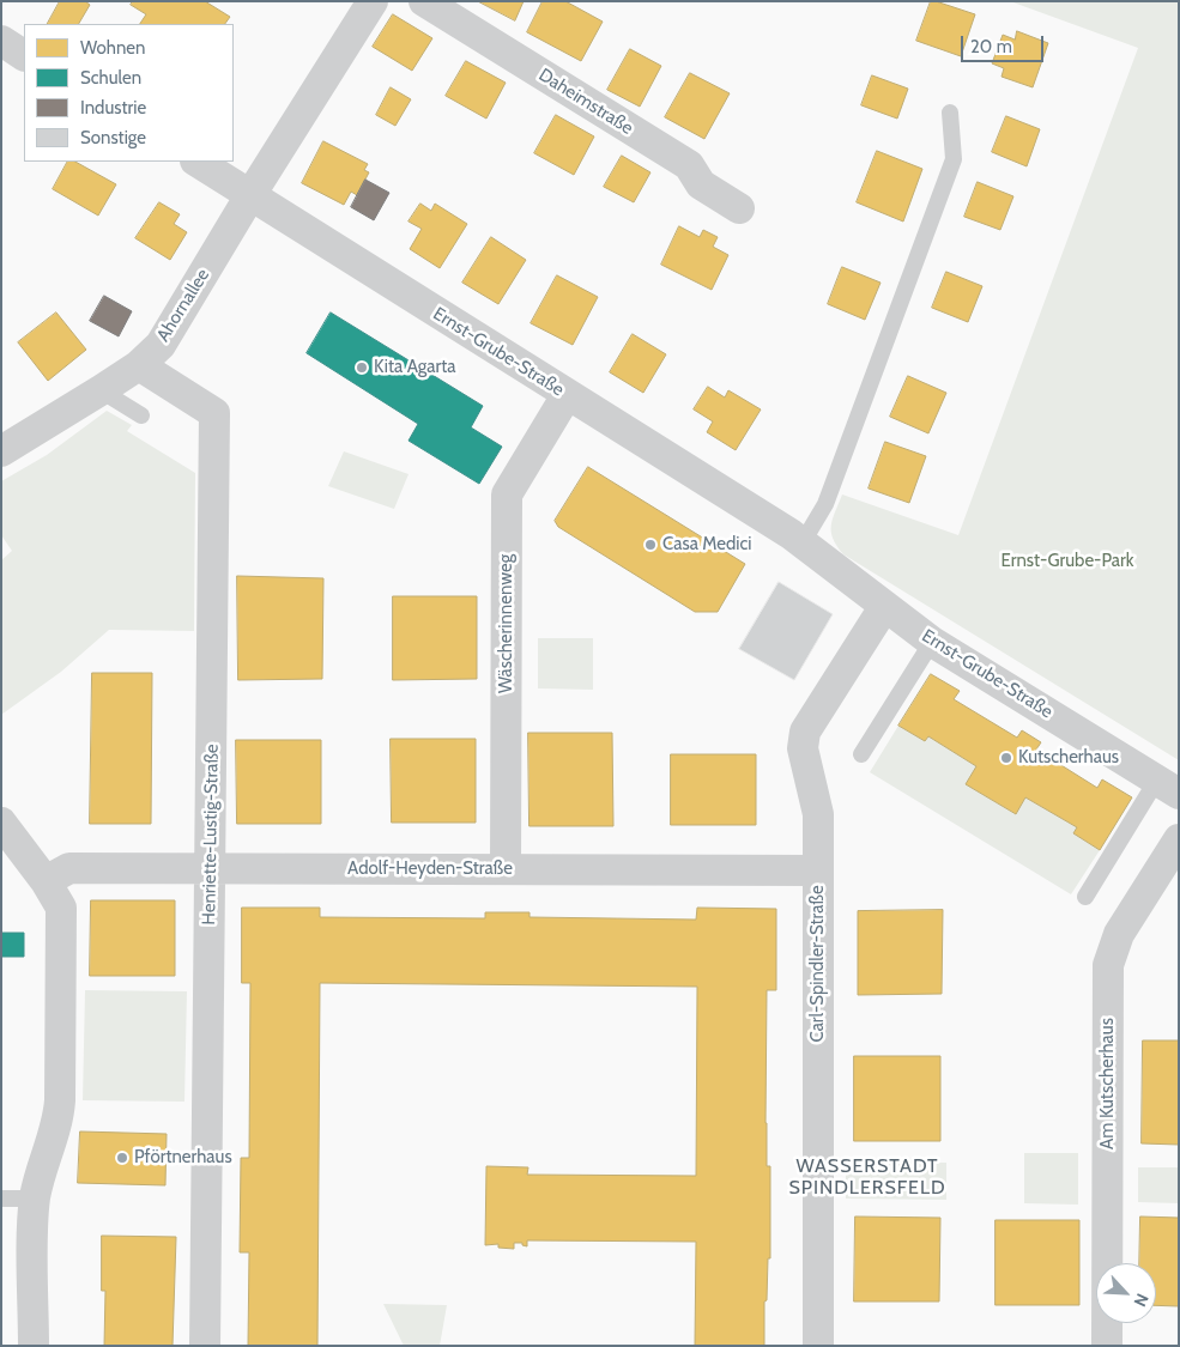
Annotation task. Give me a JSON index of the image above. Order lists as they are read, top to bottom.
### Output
{
  "streets": {
    "street": [
      "Daheimstraße",
      "Ahornallee",
      "Ernst-Grube-Straße",
      "Wäscherinnenweg",
      "Henriette-Lustig-Straße",
      "Adolf-Heyden-Straße",
      "Carl-Spindler-Straße",
      "Am Kutscherhaus"
    ]
  },
  "crossings": [
    ["Ahornallee", "Ernst-Grube-Straße"],
    ["Ahornallee", "Henriette-Lustig-Straße"],
    ["Ernst-Grube-Straße", "Wäscherinnenweg"],
    ["Ernst-Grube-Straße", "Carl-Spindler-Straße"],
    ["Wäscherinnenweg", "Adolf-Heyden-Straße"],
    ["Henriette-Lustig-Straße", "Adolf-Heyden-Straße"],
    ["Adolf-Heyden-Straße", "Carl-Spindler-Straße"]
  ],
  "districts": ["WASSERSTADT SPINDLERSFELD"],
  "parks": ["Ernst-Grube-Park"],
  "places": [
    "Kita Agarta",
    "Casa Medici",
    "Kutscherhaus",
    "Pförtnerhaus"
  ],
  "legend": [
    "Wohnen",
    "Schulen",
    "Industrie",
    "Sonstige"
  ],
  "scale_bar": "20 m",
  "north": "bottom right"
}
